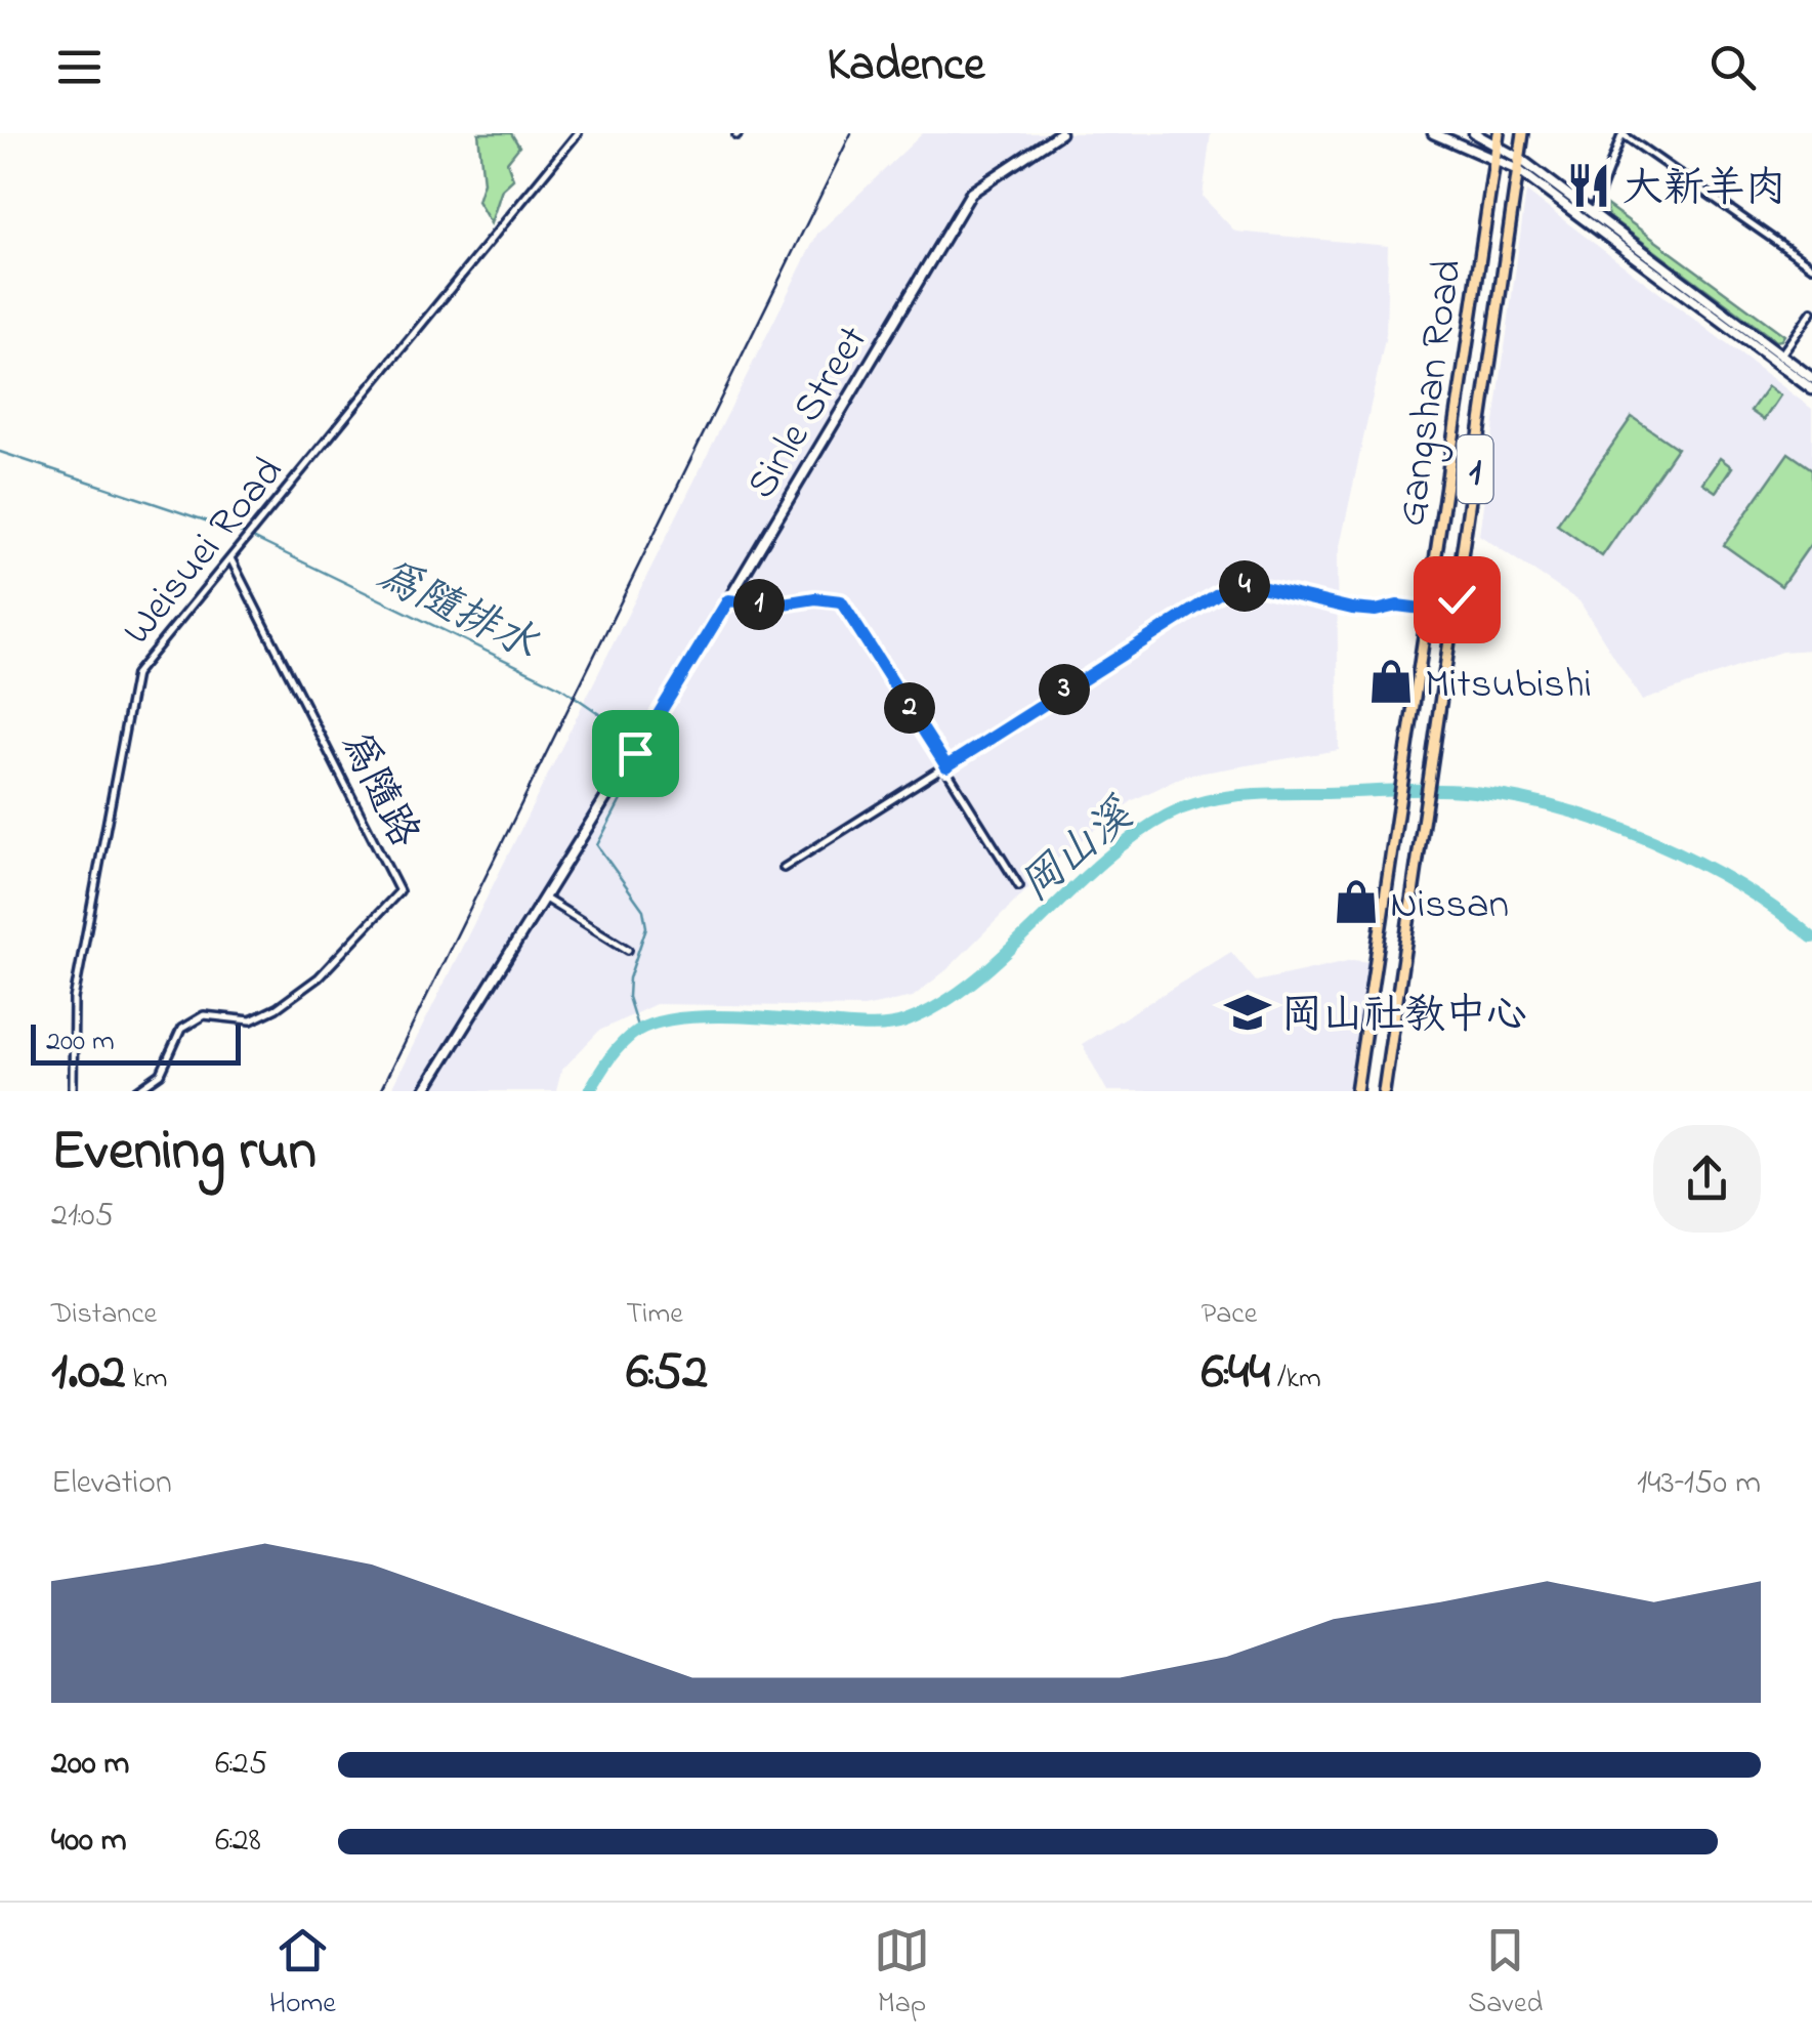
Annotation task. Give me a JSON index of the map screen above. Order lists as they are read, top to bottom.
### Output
{
  "streets": {
    "main road": ["Gangshan Road", "1"],
    "street": ["Sinle Street", "Weisuei Road", "為隨路"]
  },
  "crossings": [
    ["Gangshan Road", "1"],
    ["Weisuei Road", "為隨路"]
  ],
  "water": ["為隨排水", "岡山溪"],
  "places": {
    "restaurant": ["大新羊肉"],
    "shop": ["Mitsubishi", "Nissan"],
    "school or university": ["岡山社教中心"]
  },
  "scale_bar": "200 m",
  "page": {
    "header": "Kadence",
    "pins": [
      "4",
      "1",
      "3",
      "2"
    ],
    "scale": "200 m",
    "heading": ["Evening run", "21:05"],
    "stats": [
      ["Distance", "1.02 km"],
      ["Time", "6:52"],
      ["Pace", "6:44 /km"]
    ],
    "chart": ["Elevation", "143–150 m"],
    "list": [
      {
        "name": "200 m",
        "note": "6:25"
      },
      {
        "name": "400 m",
        "note": "6:28"
      }
    ],
    "tabs": ["Home", "Map", "Saved"]
  }
}
